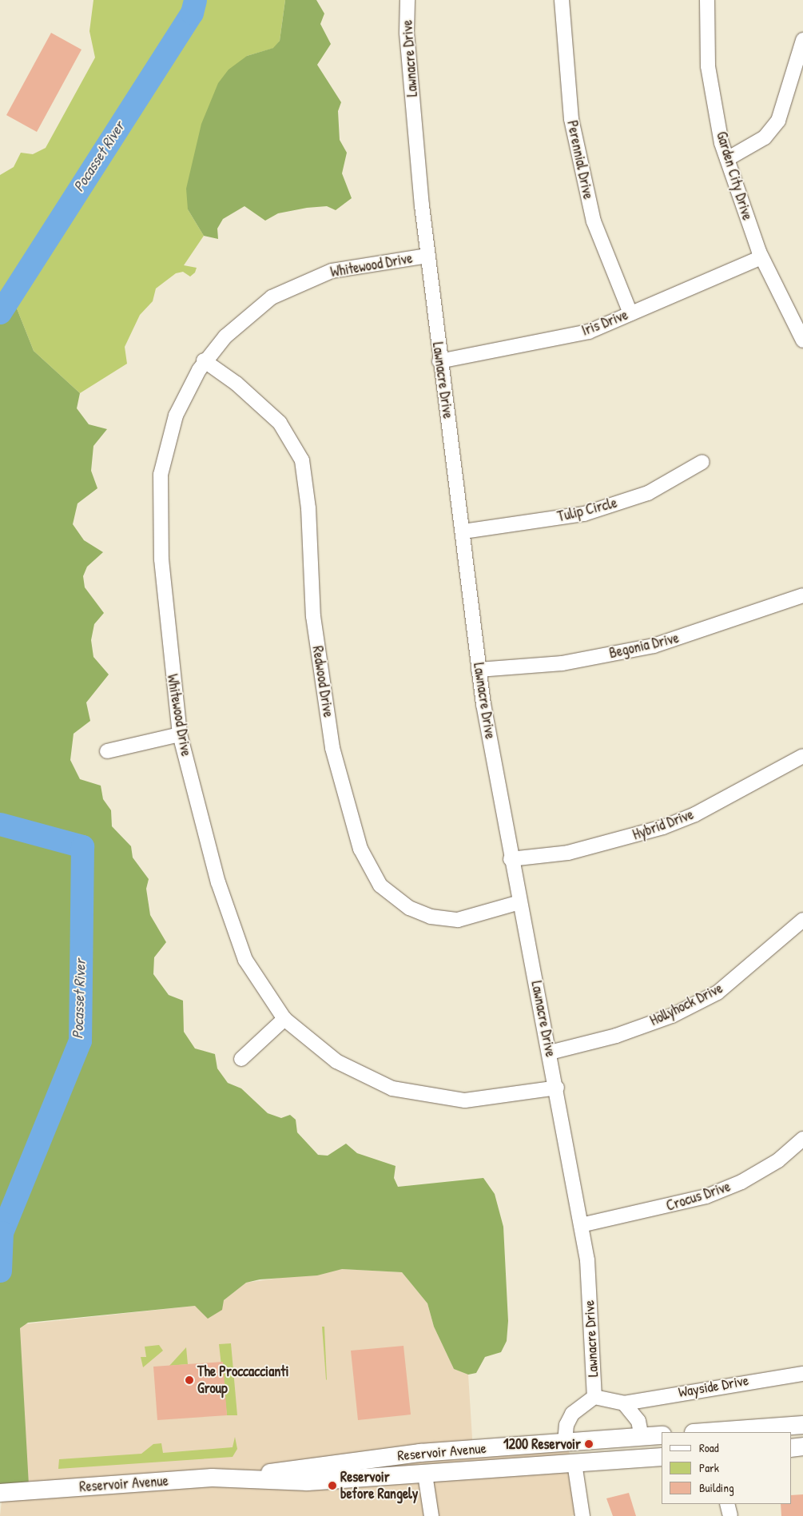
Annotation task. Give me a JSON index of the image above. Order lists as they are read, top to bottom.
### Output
{
  "streets": {
    "main road": ["Reservoir Avenue"],
    "street": [
      "Lawnacre Drive",
      "Perennial Drive",
      "Garden City Drive",
      "Whitewood Drive",
      "Iris Drive",
      "Tulip Circle",
      "Begonia Drive",
      "Redwood Drive",
      "Hybrid Drive",
      "Hollyhock Drive",
      "Crocus Drive",
      "Wayside Drive"
    ]
  },
  "crossings": [
    ["Lawnacre Drive", "Whitewood Drive"],
    ["Lawnacre Drive", "Iris Drive"],
    ["Lawnacre Drive", "Tulip Circle"],
    ["Lawnacre Drive", "Begonia Drive"],
    ["Lawnacre Drive", "Redwood Drive"],
    ["Lawnacre Drive", "Hybrid Drive"],
    ["Lawnacre Drive", "Hollyhock Drive"],
    ["Lawnacre Drive", "Crocus Drive"],
    ["Lawnacre Drive", "Wayside Drive"],
    ["Lawnacre Drive", "Reservoir Avenue"],
    ["Perennial Drive", "Iris Drive"],
    ["Garden City Drive", "Iris Drive"],
    ["Whitewood Drive", "Redwood Drive"]
  ],
  "water": ["Pocasset River"],
  "places": ["The Proccaccianti Group", "1200 Reservoir", "Reservoir before Rangely"],
  "legend": ["Road", "Park", "Building"]
}
